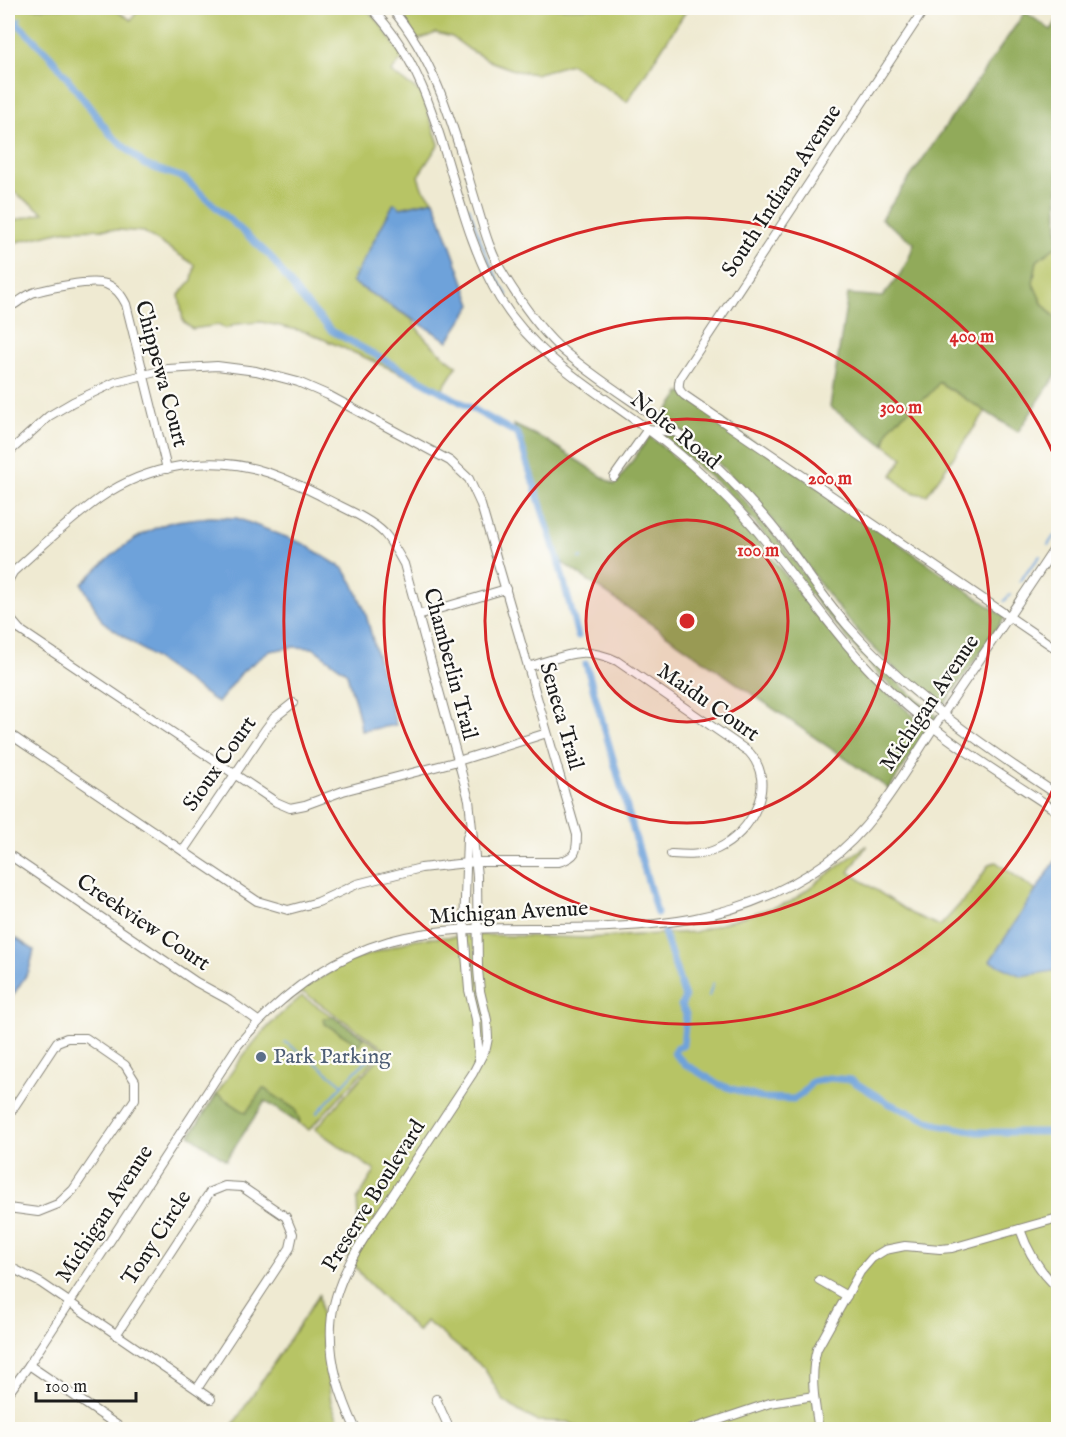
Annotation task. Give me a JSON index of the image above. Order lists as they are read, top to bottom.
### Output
{
  "streets": {
    "street": [
      "South Indiana Avenue",
      "Chippewa Court",
      "Nolte Road",
      "Chamberlin Trail",
      "Maidu Court",
      "Michigan Avenue",
      "Seneca Trail",
      "Sioux Court",
      "Creekview Court",
      "Preserve Boulevard",
      "Tony Circle"
    ]
  },
  "crossings": [
    ["South Indiana Avenue", "Michigan Avenue"],
    ["Chippewa Court", "Chamberlin Trail"],
    ["Chippewa Court", "Seneca Trail"],
    ["Nolte Road", "Michigan Avenue"],
    ["Chamberlin Trail", "Sioux Court"],
    ["Maidu Court", "Seneca Trail"],
    ["Michigan Avenue", "Creekview Court"],
    ["Michigan Avenue", "Preserve Boulevard"],
    ["Seneca Trail", "Sioux Court"],
    ["Seneca Trail", "Preserve Boulevard"]
  ],
  "places": ["Park Parking"],
  "scale_bar": "100 m",
  "rings": [
    "400 m",
    "300 m",
    "200 m",
    "100 m"
  ]
}
